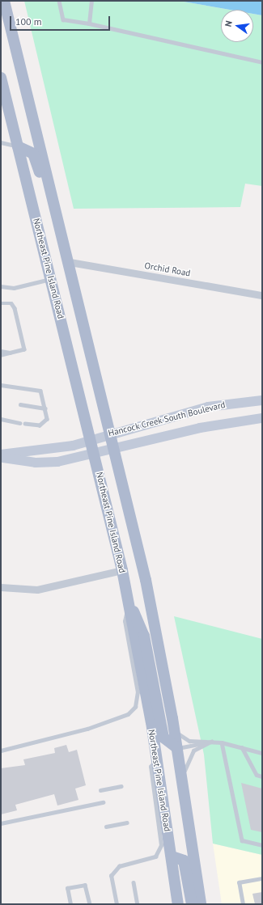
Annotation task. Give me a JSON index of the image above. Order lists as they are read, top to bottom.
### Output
{
  "streets": {
    "main road": ["Northeast Pine Island Road"],
    "street": ["Orchid Road", "Hancock Creek South Boulevard"]
  },
  "crossings": [
    ["Northeast Pine Island Road", "Orchid Road"],
    ["Northeast Pine Island Road", "Hancock Creek South Boulevard"]
  ],
  "scale_bar": "100 m",
  "north": "left"
}
